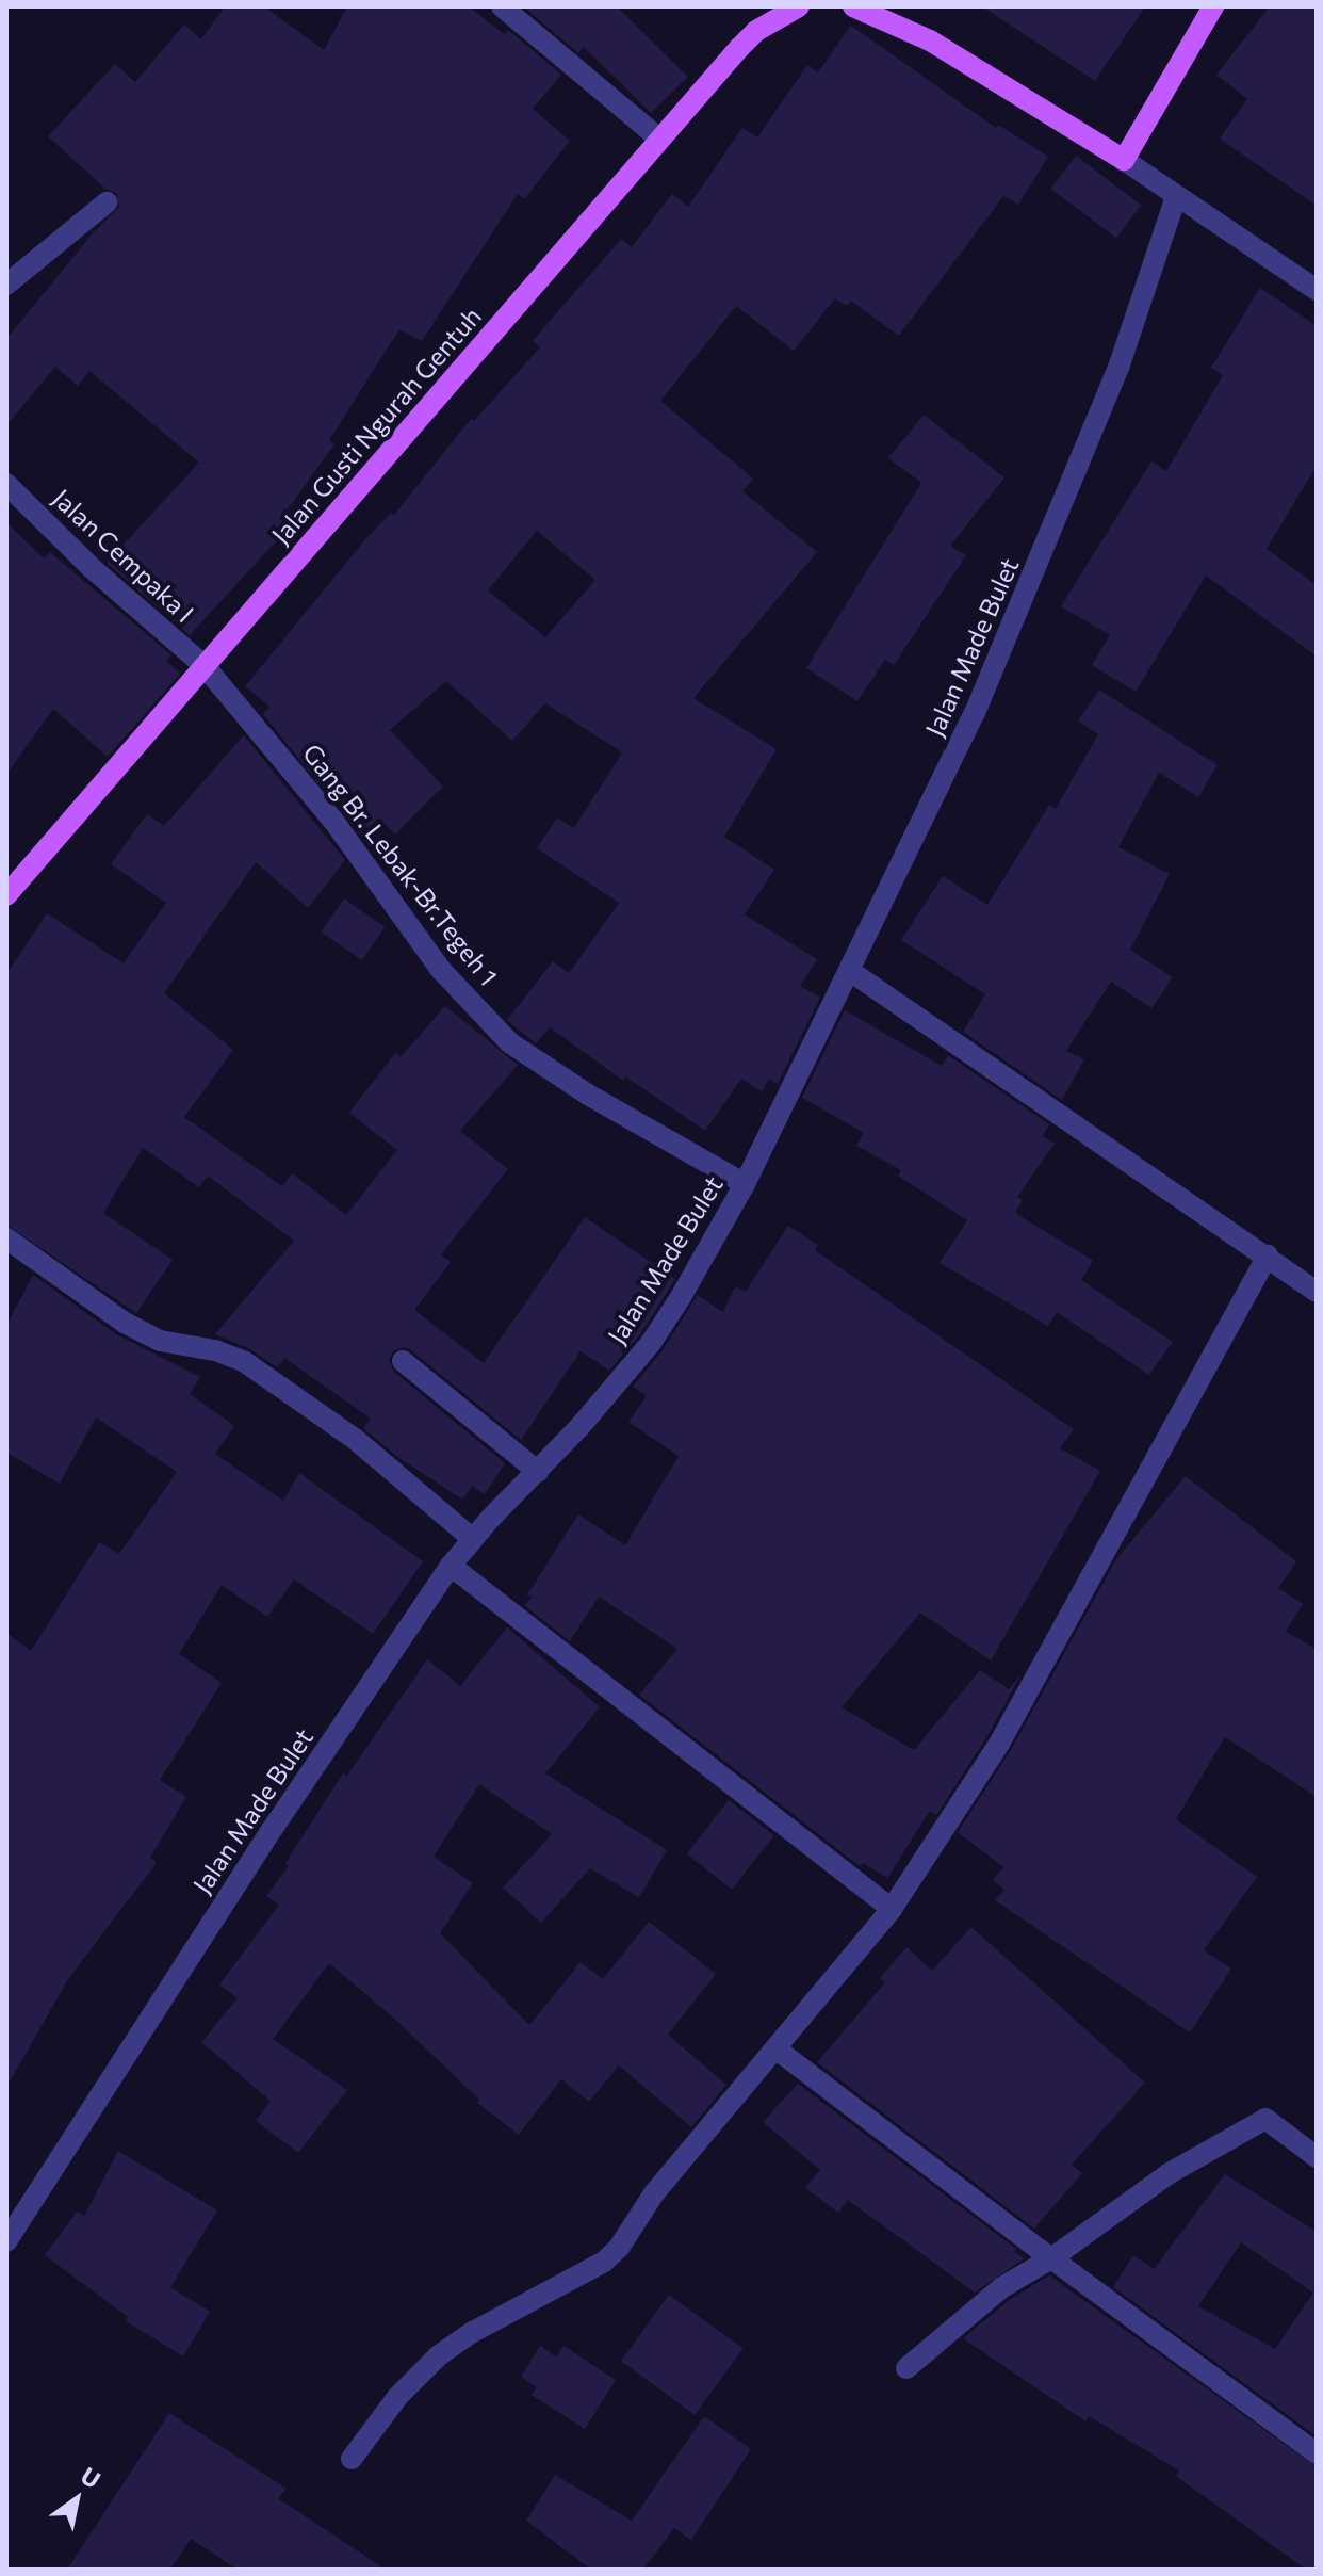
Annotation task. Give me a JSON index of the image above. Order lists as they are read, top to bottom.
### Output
{
  "streets": {
    "main road": ["Jalan Gusti Ngurah Gentuh"],
    "street": ["Jalan Cempaka I", "Jalan Made Bulet", "Gang Br. Lebak-Br.Tegeh 1"]
  },
  "crossings": [
    ["Jalan Gusti Ngurah Gentuh", "Jalan Cempaka I"],
    ["Jalan Gusti Ngurah Gentuh", "Gang Br. Lebak-Br.Tegeh 1"],
    ["Jalan Cempaka I", "Gang Br. Lebak-Br.Tegeh 1"],
    ["Jalan Made Bulet", "Gang Br. Lebak-Br.Tegeh 1"]
  ],
  "north": "top right"
}
